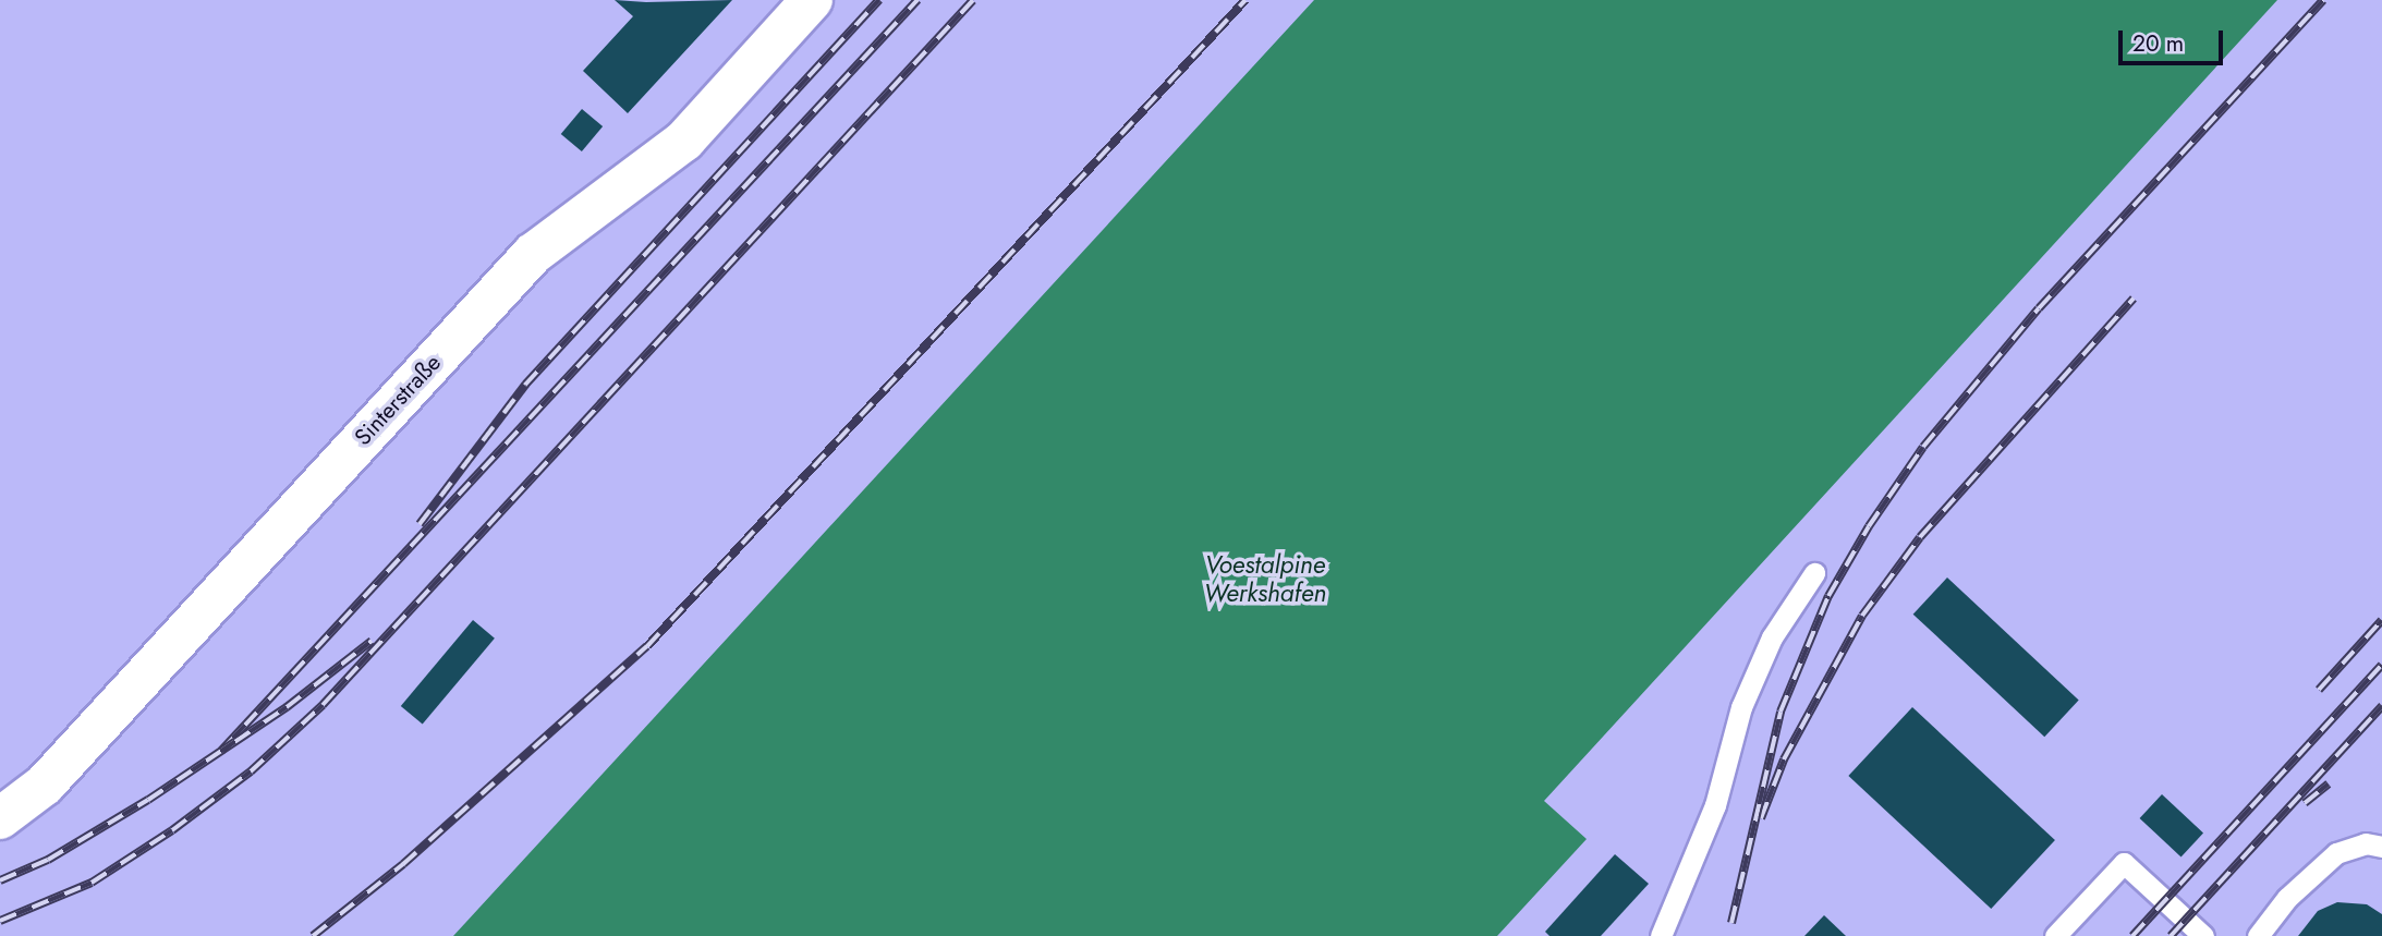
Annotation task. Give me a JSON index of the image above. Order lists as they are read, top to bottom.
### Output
{
  "streets": {
    "street": ["Sinterstraße"]
  },
  "water": ["Voestalpine Werkshafen"],
  "scale_bar": "20 m"
}
